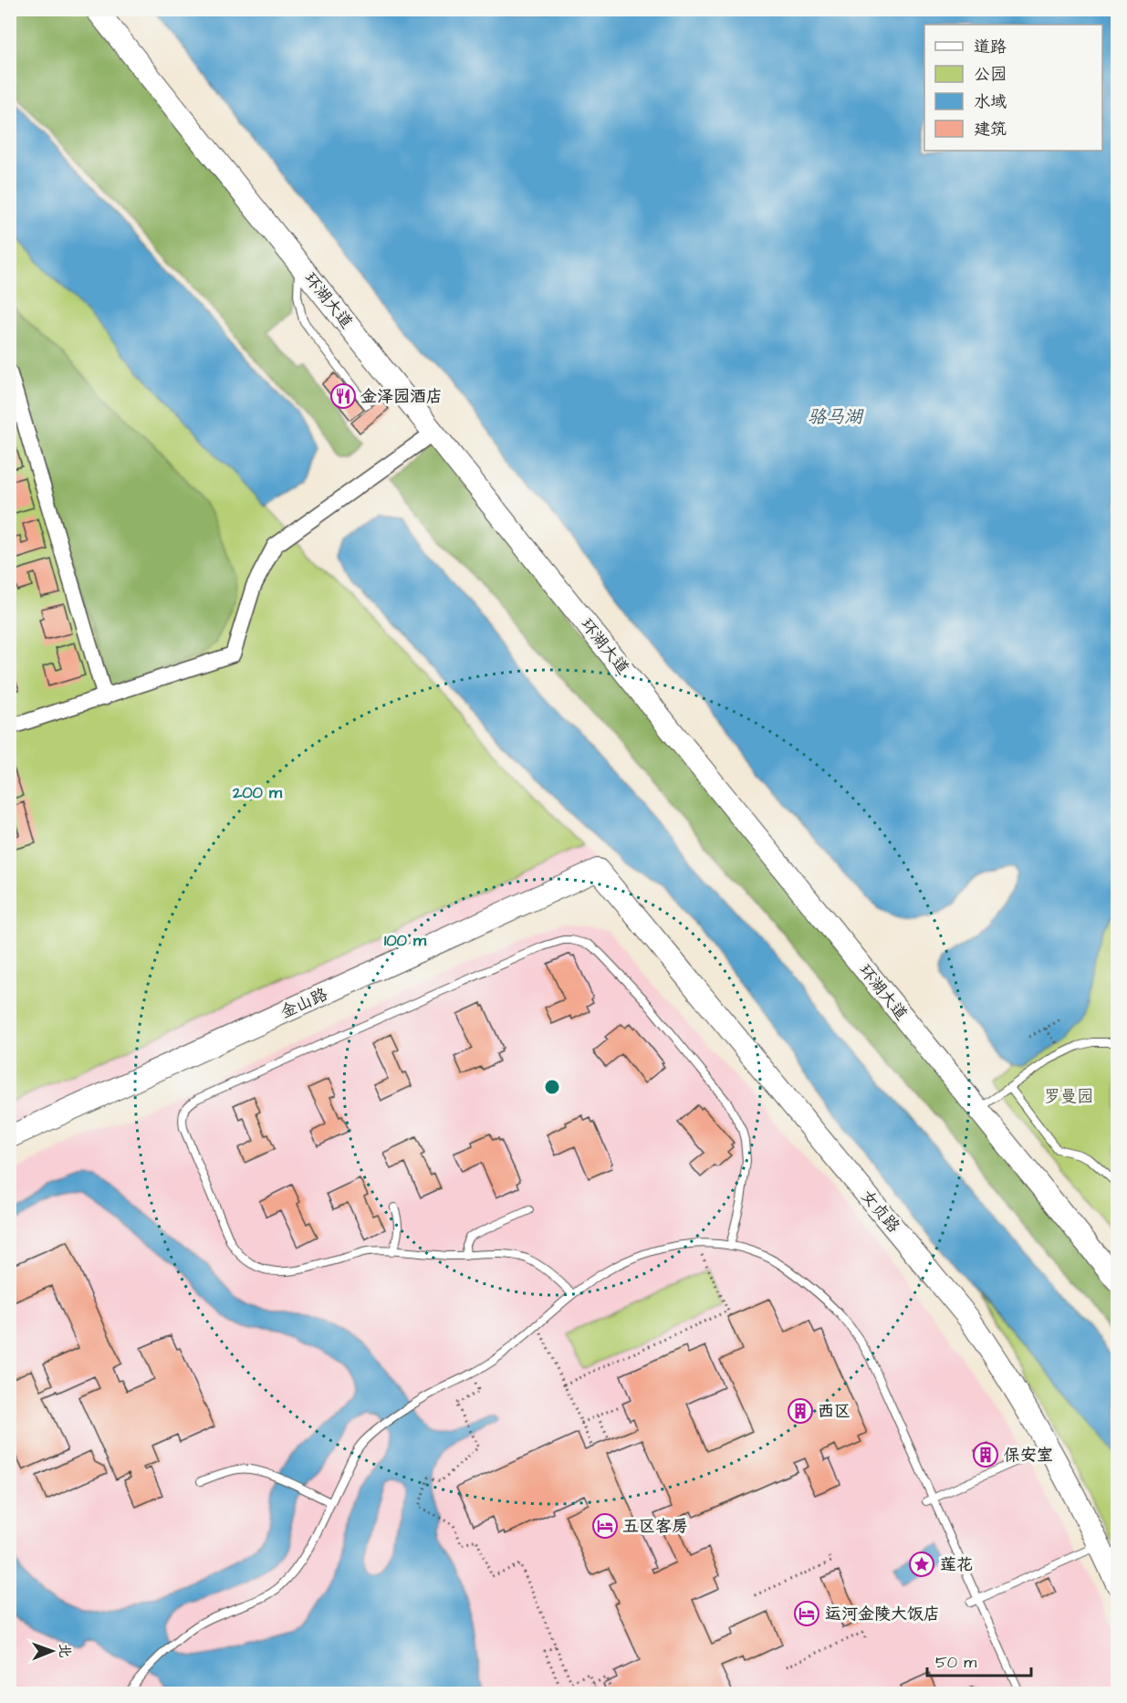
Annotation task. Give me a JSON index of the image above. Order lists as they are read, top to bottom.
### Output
{
  "streets": {
    "main road": ["环湖大道", "金山路", "女贞路"]
  },
  "crossings": [
    ["金山路", "女贞路"]
  ],
  "water": ["骆马湖"],
  "parks": ["罗曼园"],
  "places": {
    "restaurant": ["金泽园酒店"],
    "building": ["西区", "保安室"],
    "hotel": ["五区客房", "运河金陵大饭店"],
    "place": ["莲花"]
  },
  "legend": [
    "道路",
    "公园",
    "水域",
    "建筑"
  ],
  "scale_bar": "50 m",
  "north": "right",
  "rings": ["200 m", "100 m"]
}
